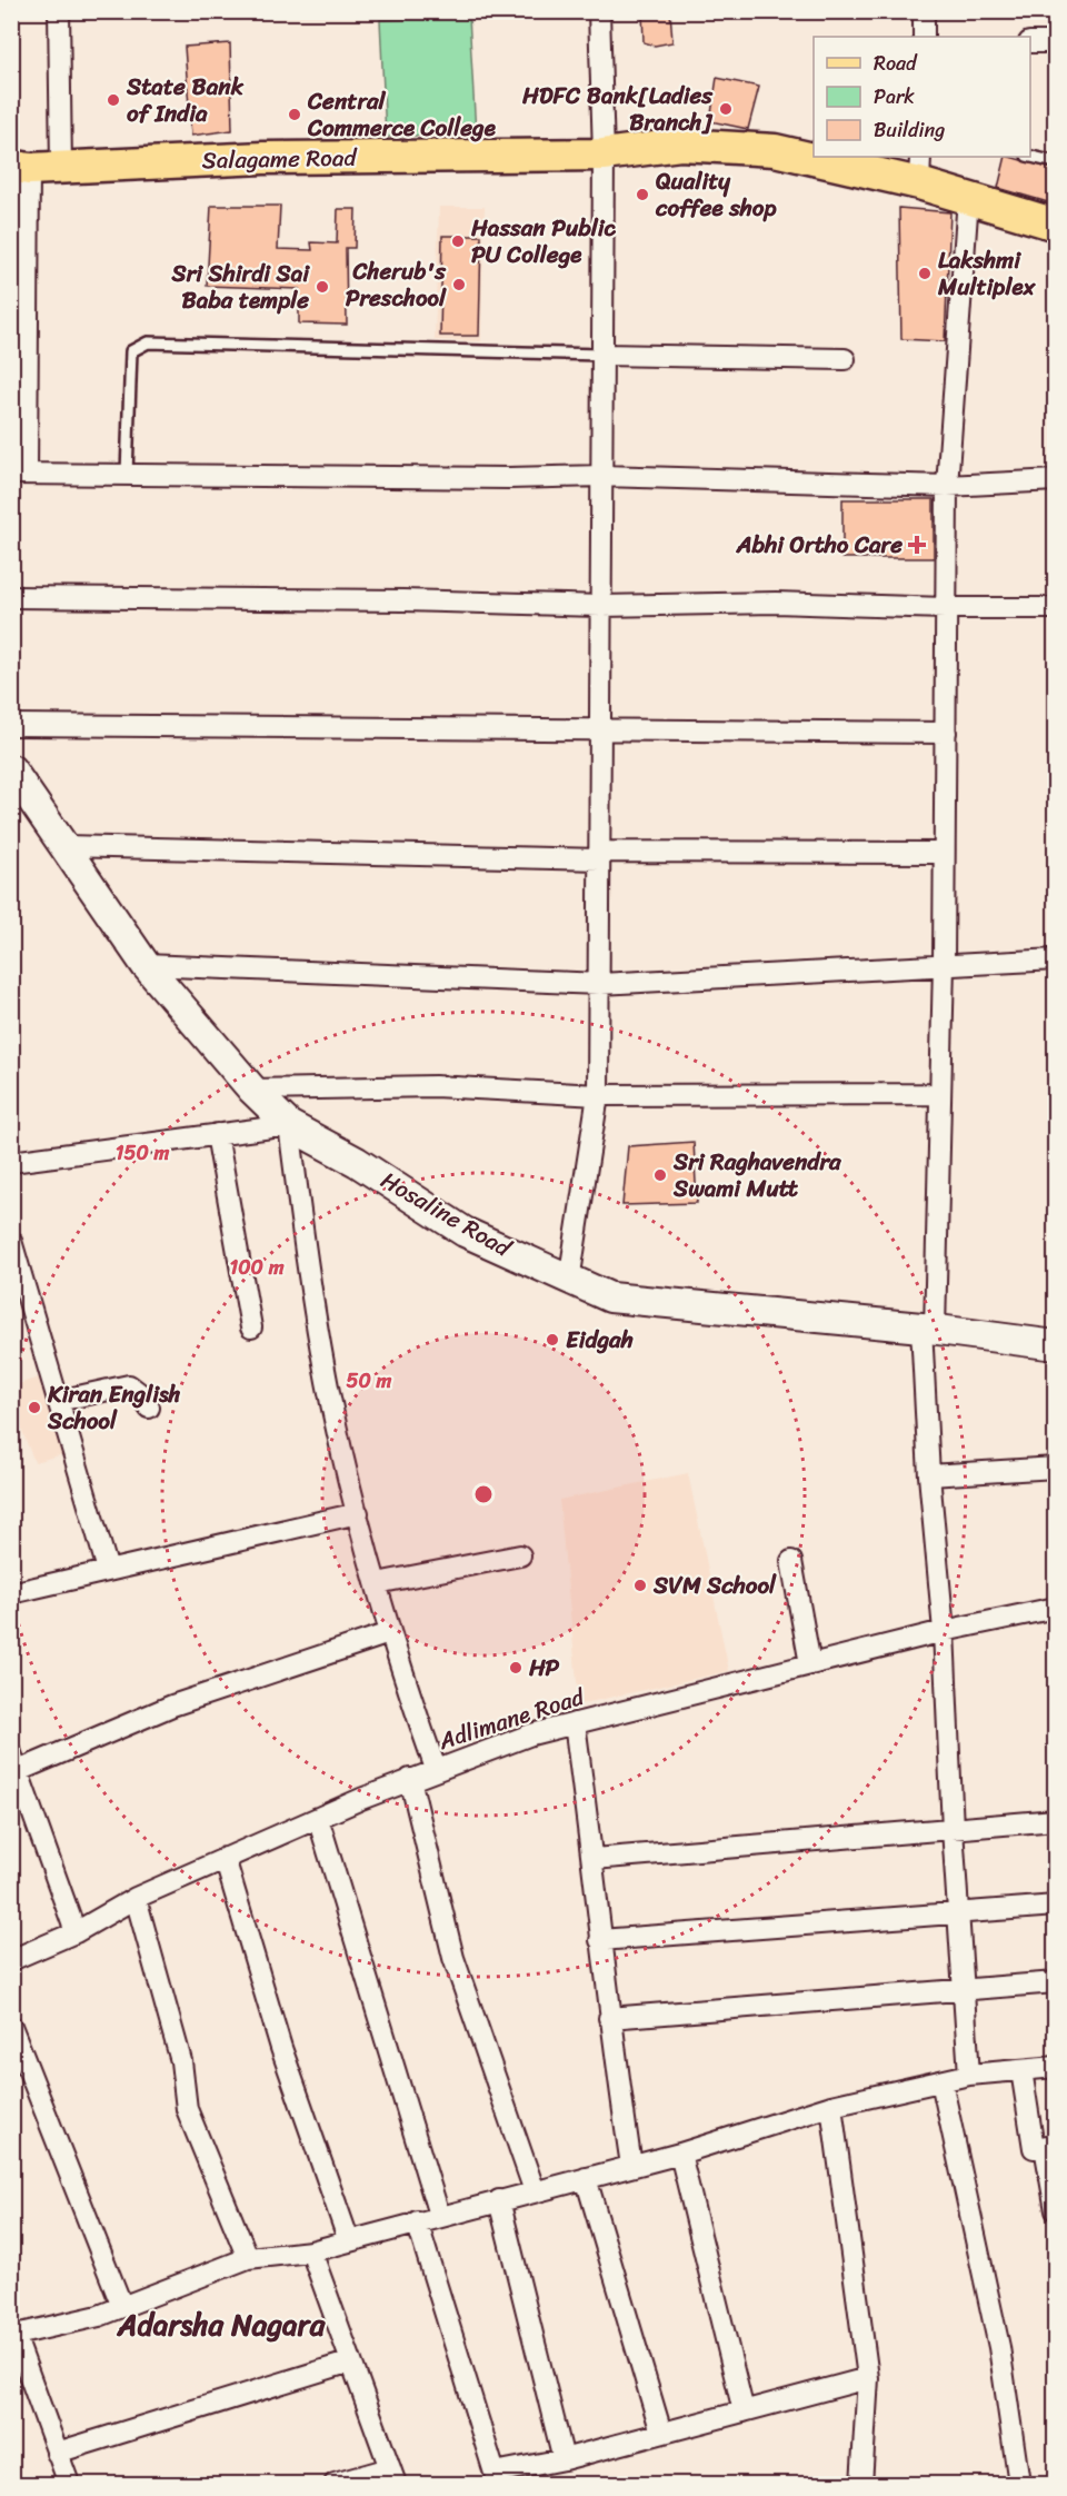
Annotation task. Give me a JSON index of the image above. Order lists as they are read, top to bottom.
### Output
{
  "streets": {
    "main road": ["Salagame Road"],
    "street": ["Hosaline Road", "Adlimane Road"]
  },
  "districts": ["Adarsha Nagara"],
  "places": {
    "other": [
      "State Bank of India",
      "HDFC Bank[Ladies Branch]",
      "Central Commerce College",
      "Quality coffee shop",
      "Hassan Public PU College",
      "Lakshmi Multiplex",
      "Cherub's Preschool",
      "Sri Shirdi Sai Baba temple",
      "Sri Raghavendra Swami Mutt",
      "Eidgah",
      "Kiran English School",
      "SVM School",
      "HP"
    ],
    "health": ["Abhi Ortho Care"]
  },
  "legend": ["Road", "Park", "Building"],
  "rings": ["150 m", "100 m", "50 m"]
}
